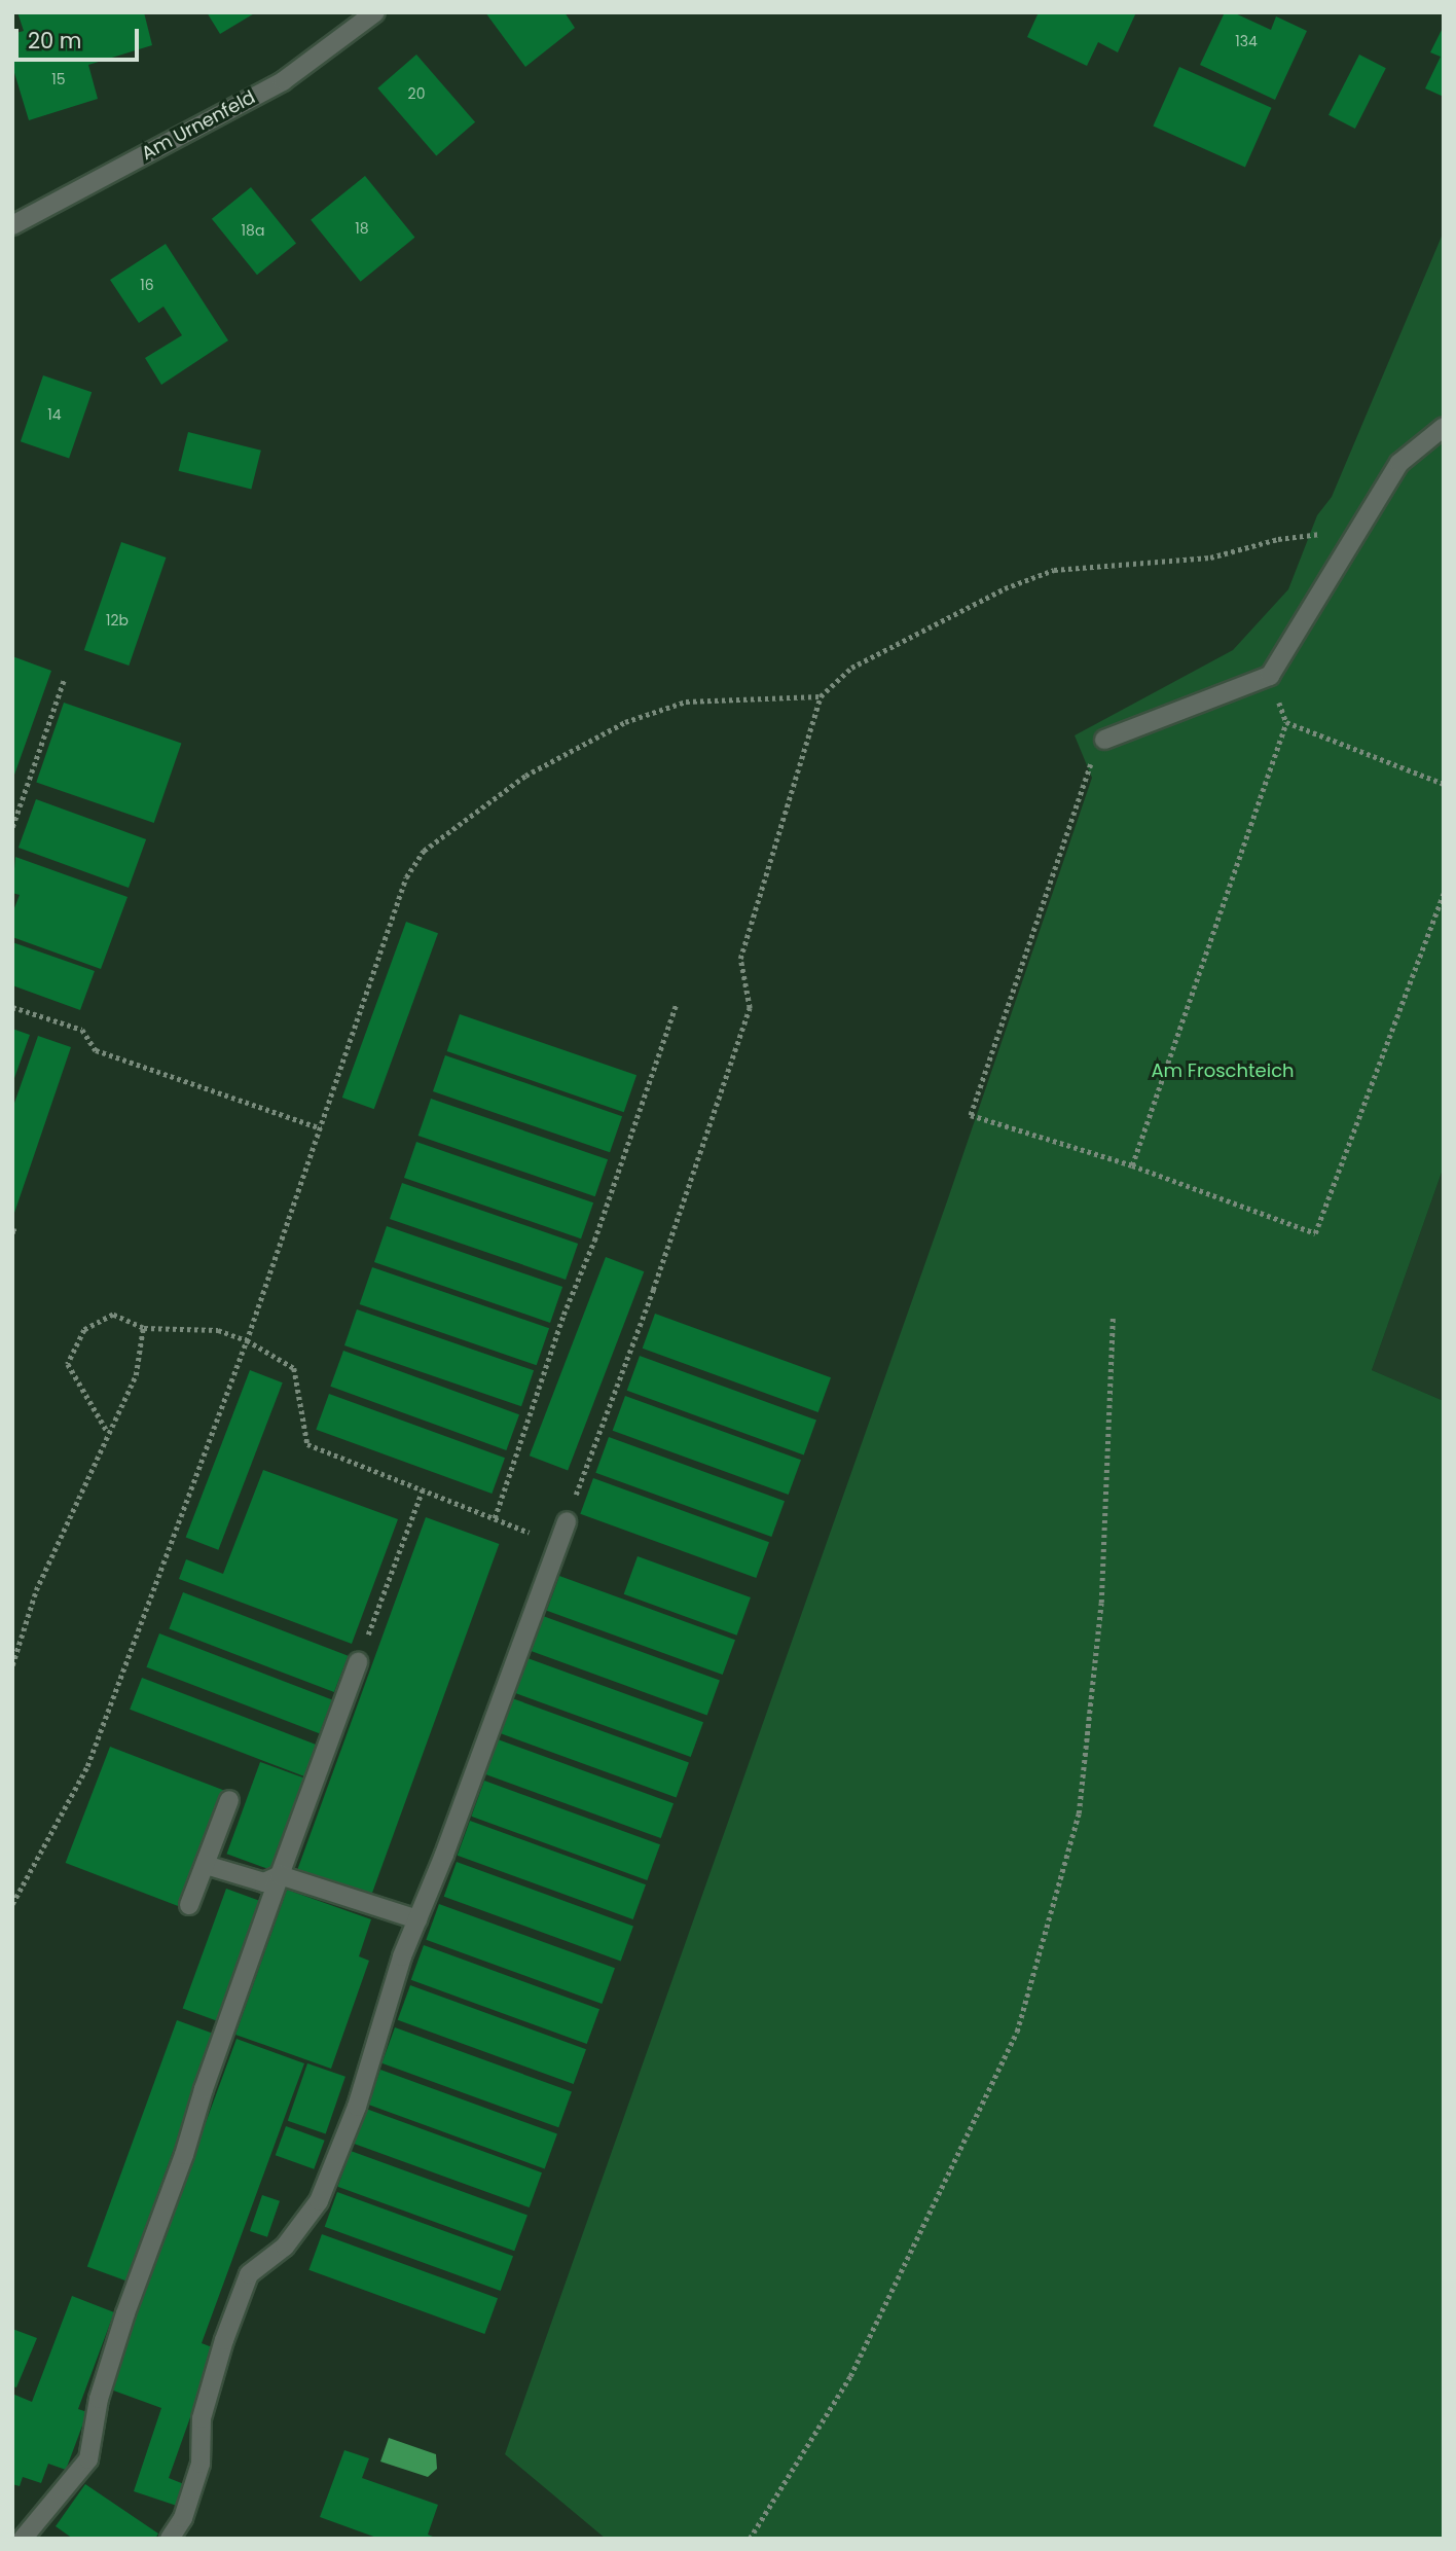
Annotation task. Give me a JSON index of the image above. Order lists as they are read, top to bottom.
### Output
{
  "streets": {
    "street": ["Am Urnenfeld"]
  },
  "parks": ["Am Froschteich"],
  "house_numbers": [
    "134",
    "15",
    "20",
    "18",
    "18a",
    "16",
    "14",
    "12b"
  ],
  "scale_bar": "20 m"
}
